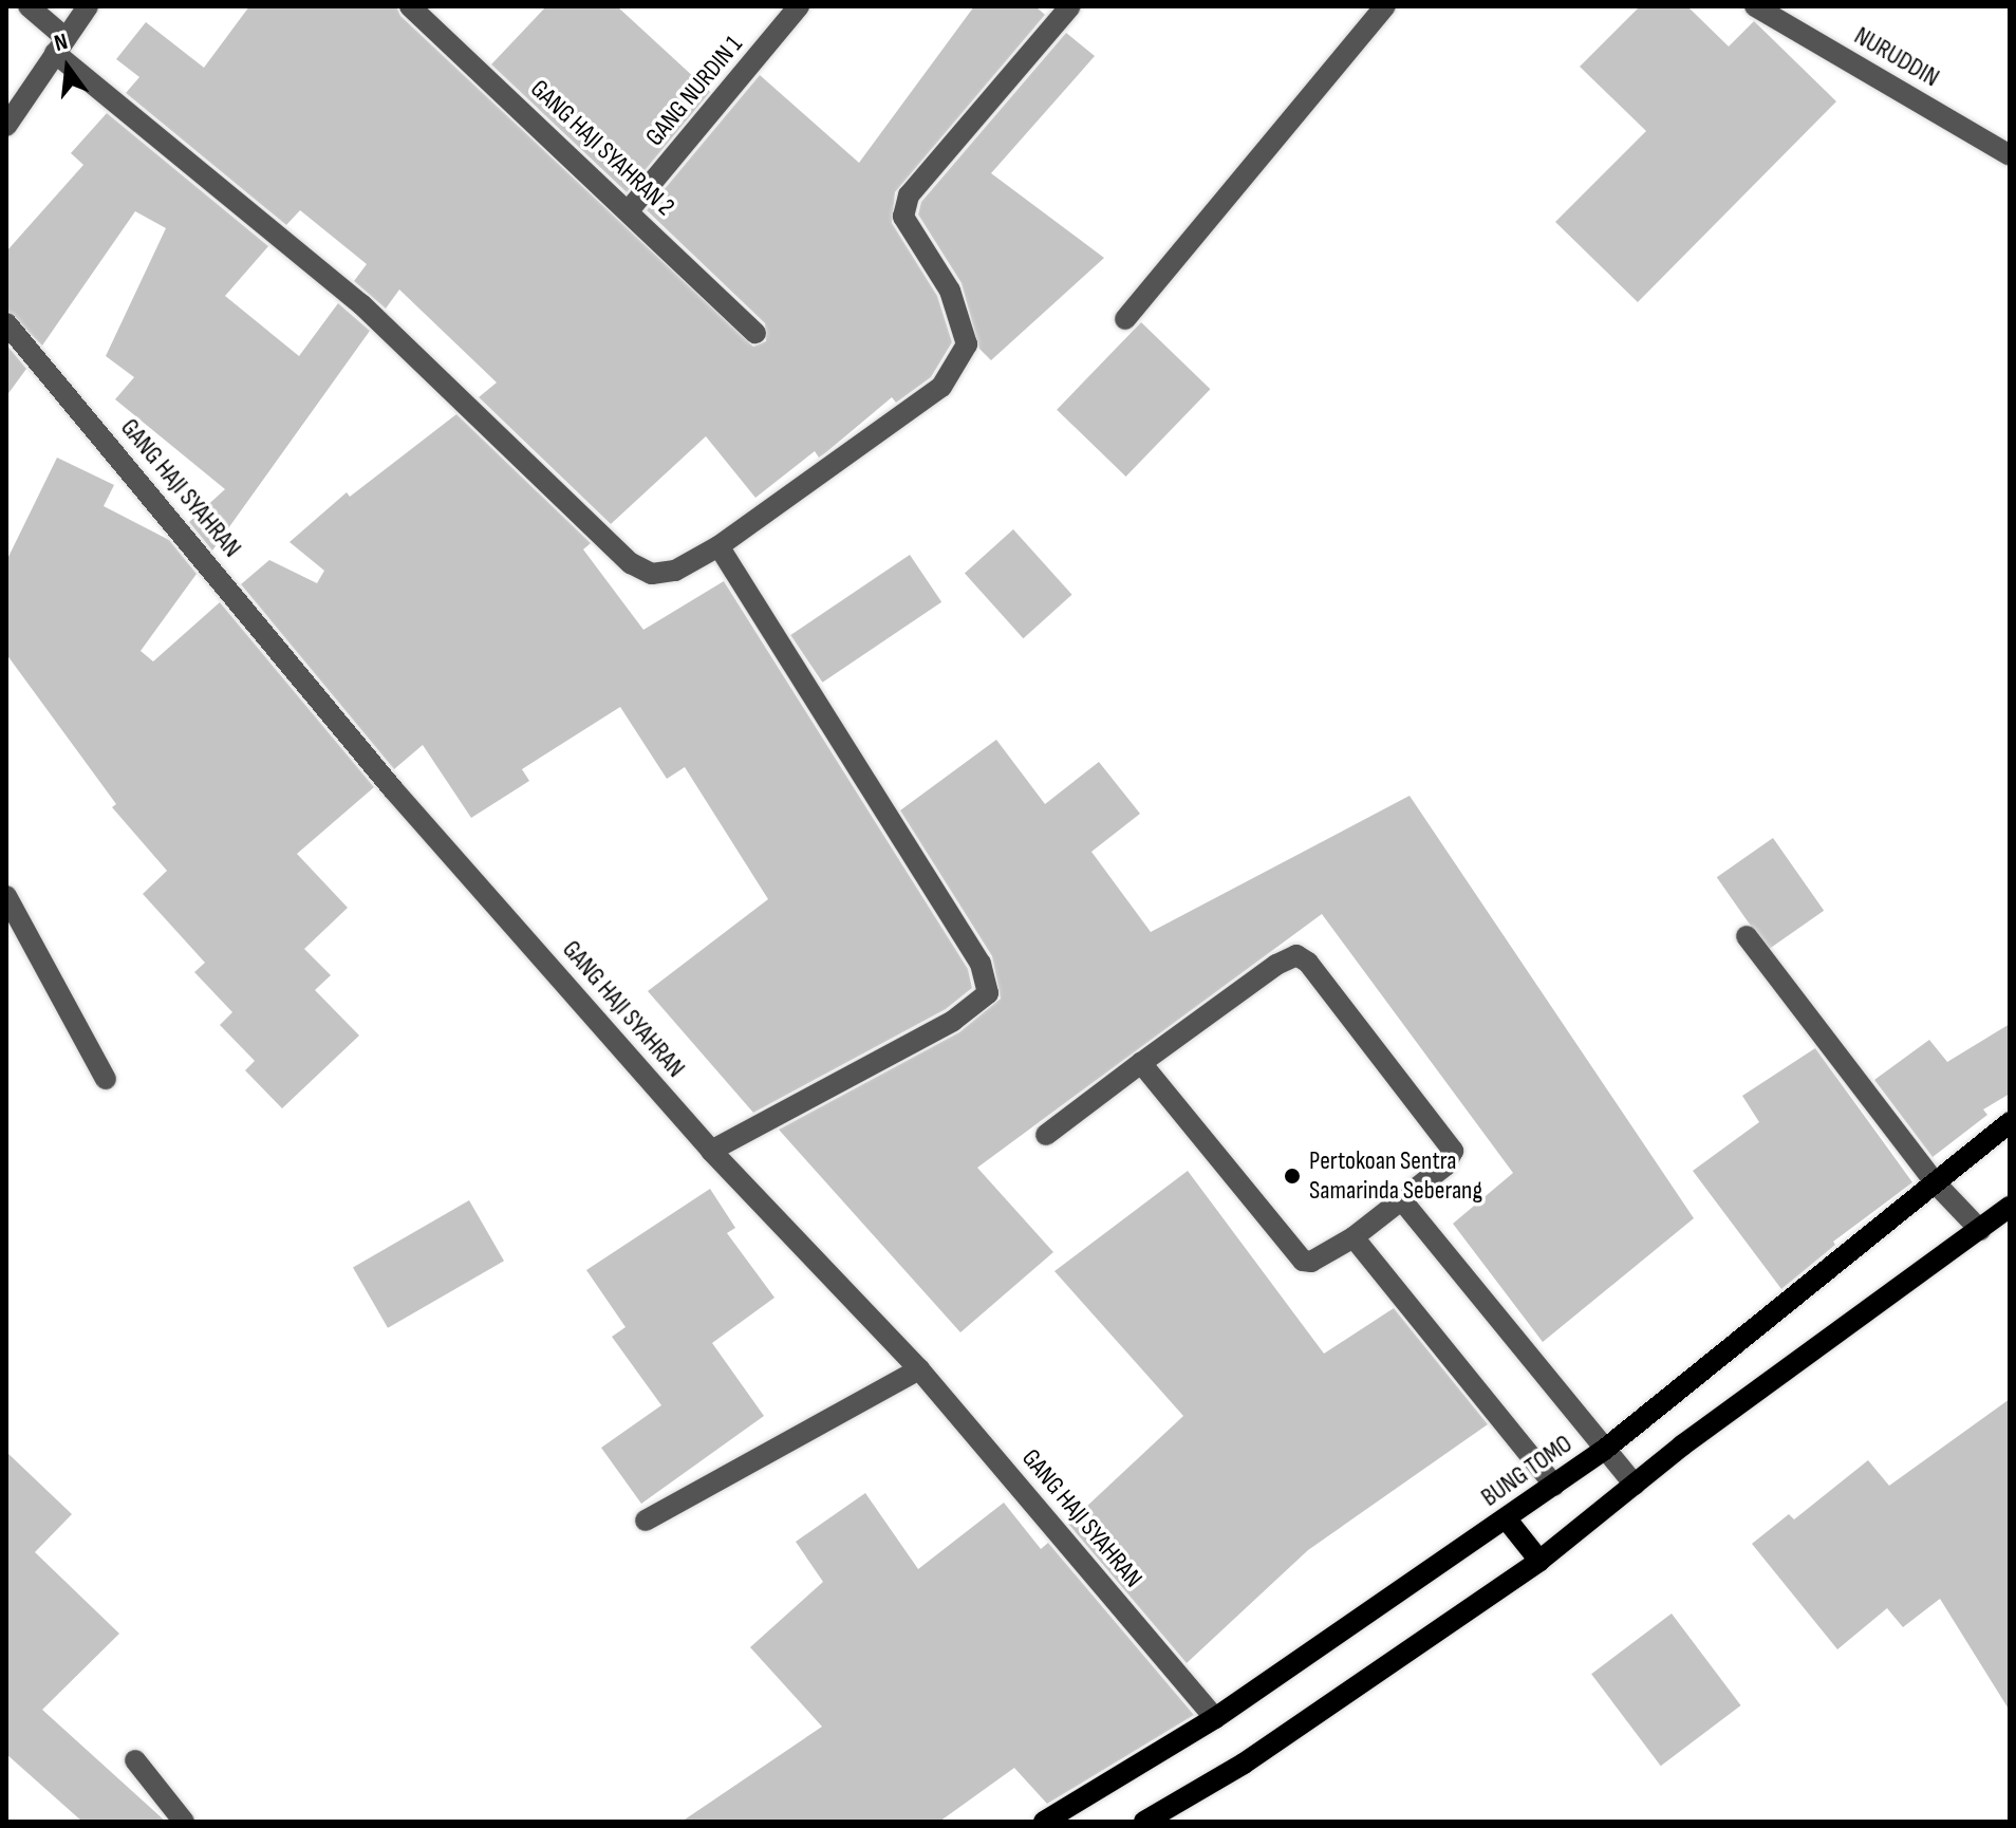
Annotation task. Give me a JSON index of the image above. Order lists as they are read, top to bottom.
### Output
{
  "streets": {
    "main road": ["BUNG TOMO"],
    "street": [
      "NURUDDIN",
      "GANG NURDIN 1",
      "GANG HAJI SYAHRAN 2",
      "GANG HAJI SYAHRAN"
    ]
  },
  "crossings": [
    ["GANG NURDIN 1", "GANG HAJI SYAHRAN 2"],
    ["GANG HAJI SYAHRAN", "BUNG TOMO"]
  ],
  "places": ["Pertokoan Sentra Samarinda Seberang"],
  "north": "top"
}
